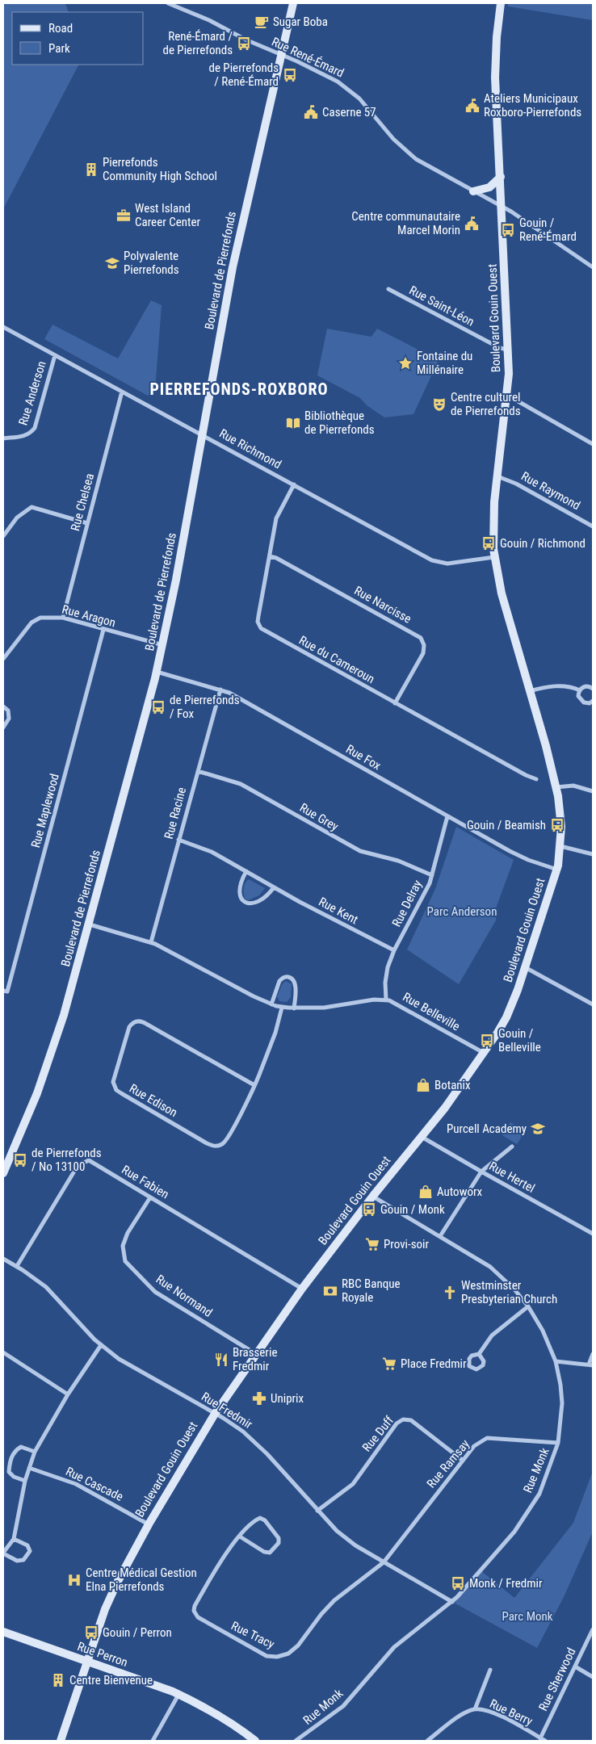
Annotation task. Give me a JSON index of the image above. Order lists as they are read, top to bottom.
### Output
{
  "streets": {
    "street": [
      "Rue René-Émard",
      "Boulevard de Pierrefonds",
      "Rue Saint-Léon",
      "Boulevard Gouin Ouest",
      "Rue Anderson",
      "Rue Richmond",
      "Rue Raymond",
      "Rue Chelsea",
      "Rue Narcisse",
      "Rue Aragon",
      "Rue du Cameroun",
      "Rue Fox",
      "Rue Maplewood",
      "Rue Racine",
      "Rue Grey",
      "Rue Delray",
      "Rue Kent",
      "Rue Belleville",
      "Rue Edison",
      "Rue Hertel",
      "Rue Fabien",
      "Rue Normand",
      "Rue Fredmir",
      "Rue Duff",
      "Rue Ramsay",
      "Rue Monk",
      "Rue Cascade",
      "Rue Tracy",
      "Rue Perron",
      "Rue Sherwood",
      "Rue Berry"
    ]
  },
  "crossings": [
    ["Rue René-Émard", "Boulevard de Pierrefonds"],
    ["Rue René-Émard", "Boulevard Gouin Ouest"],
    ["Boulevard de Pierrefonds", "Rue Richmond"],
    ["Boulevard de Pierrefonds", "Rue Aragon"],
    ["Boulevard de Pierrefonds", "Rue Fox"],
    ["Boulevard de Pierrefonds", "Rue Belleville"],
    ["Rue Saint-Léon", "Boulevard Gouin Ouest"],
    ["Boulevard Gouin Ouest", "Rue Richmond"],
    ["Boulevard Gouin Ouest", "Rue Raymond"],
    ["Boulevard Gouin Ouest", "Rue Fox"],
    ["Boulevard Gouin Ouest", "Rue Belleville"],
    ["Boulevard Gouin Ouest", "Rue Hertel"],
    ["Boulevard Gouin Ouest", "Rue Fabien"],
    ["Boulevard Gouin Ouest", "Rue Normand"],
    ["Boulevard Gouin Ouest", "Rue Fredmir"],
    ["Boulevard Gouin Ouest", "Rue Monk"],
    ["Boulevard Gouin Ouest", "Rue Cascade"],
    ["Boulevard Gouin Ouest", "Rue Perron"],
    ["Rue Anderson", "Rue Richmond"],
    ["Rue Richmond", "Rue Chelsea"],
    ["Rue Richmond", "Rue du Cameroun"],
    ["Rue Chelsea", "Rue Aragon"],
    ["Rue Narcisse", "Rue du Cameroun"],
    ["Rue Aragon", "Rue Maplewood"],
    ["Rue Fox", "Rue Racine"],
    ["Rue Fox", "Rue Delray"],
    ["Rue Racine", "Rue Grey"],
    ["Rue Racine", "Rue Kent"],
    ["Rue Racine", "Rue Belleville"],
    ["Rue Grey", "Rue Delray"],
    ["Rue Delray", "Rue Kent"],
    ["Rue Delray", "Rue Belleville"],
    ["Rue Belleville", "Rue Edison"],
    ["Rue Fabien", "Rue Normand"],
    ["Rue Fabien", "Rue Fredmir"],
    ["Rue Fredmir", "Rue Duff"],
    ["Rue Fredmir", "Rue Ramsay"],
    ["Rue Fredmir", "Rue Monk"],
    ["Rue Fredmir", "Rue Tracy"],
    ["Rue Duff", "Rue Ramsay"],
    ["Rue Ramsay", "Rue Monk"],
    ["Rue Ramsay", "Rue Tracy"],
    ["Rue Sherwood", "Rue Berry"]
  ],
  "districts": ["PIERREFONDS-ROXBORO"],
  "parks": ["Parc Anderson", "Parc Monk"],
  "places": {
    "cafe": ["Sugar Boba"],
    "bus stop": [
      "René-Émard / de Pierrefonds",
      "de Pierrefonds / René-Émard",
      "Gouin / René-Émard",
      "Gouin / Richmond",
      "de Pierrefonds / Fox",
      "Gouin / Beamish",
      "Gouin / Belleville",
      "de Pierrefonds / No 13100",
      "Gouin / Monk",
      "Monk / Fredmir",
      "Gouin / Perron"
    ],
    "public building": ["Ateliers Municipaux Roxboro-Pierrefonds", "Caserne 57", "Centre communautaire Marcel Morin"],
    "building": ["Pierrefonds Community High School", "Centre Bienvenue"],
    "office": ["West Island Career Center"],
    "school or university": ["Polyvalente Pierrefonds", "Purcell Academy"],
    "place": ["Fontaine du Millénaire"],
    "theatre": ["Centre culturel de Pierrefonds"],
    "library": ["Bibliothèque de Pierrefonds"],
    "shop": ["Botanix", "Autoworx"],
    "supermarket": ["Provi-soir", "Place Fredmir"],
    "bank": ["RBC Banque Royale"],
    "church": ["Westminster Presbyterian Church"],
    "restaurant": ["Brasserie Fredmir"],
    "pharmacy": ["Uniprix"],
    "hospital": ["Centre Médical Gestion Elna Pierrefonds"]
  },
  "legend": ["Road", "Park"]
}
